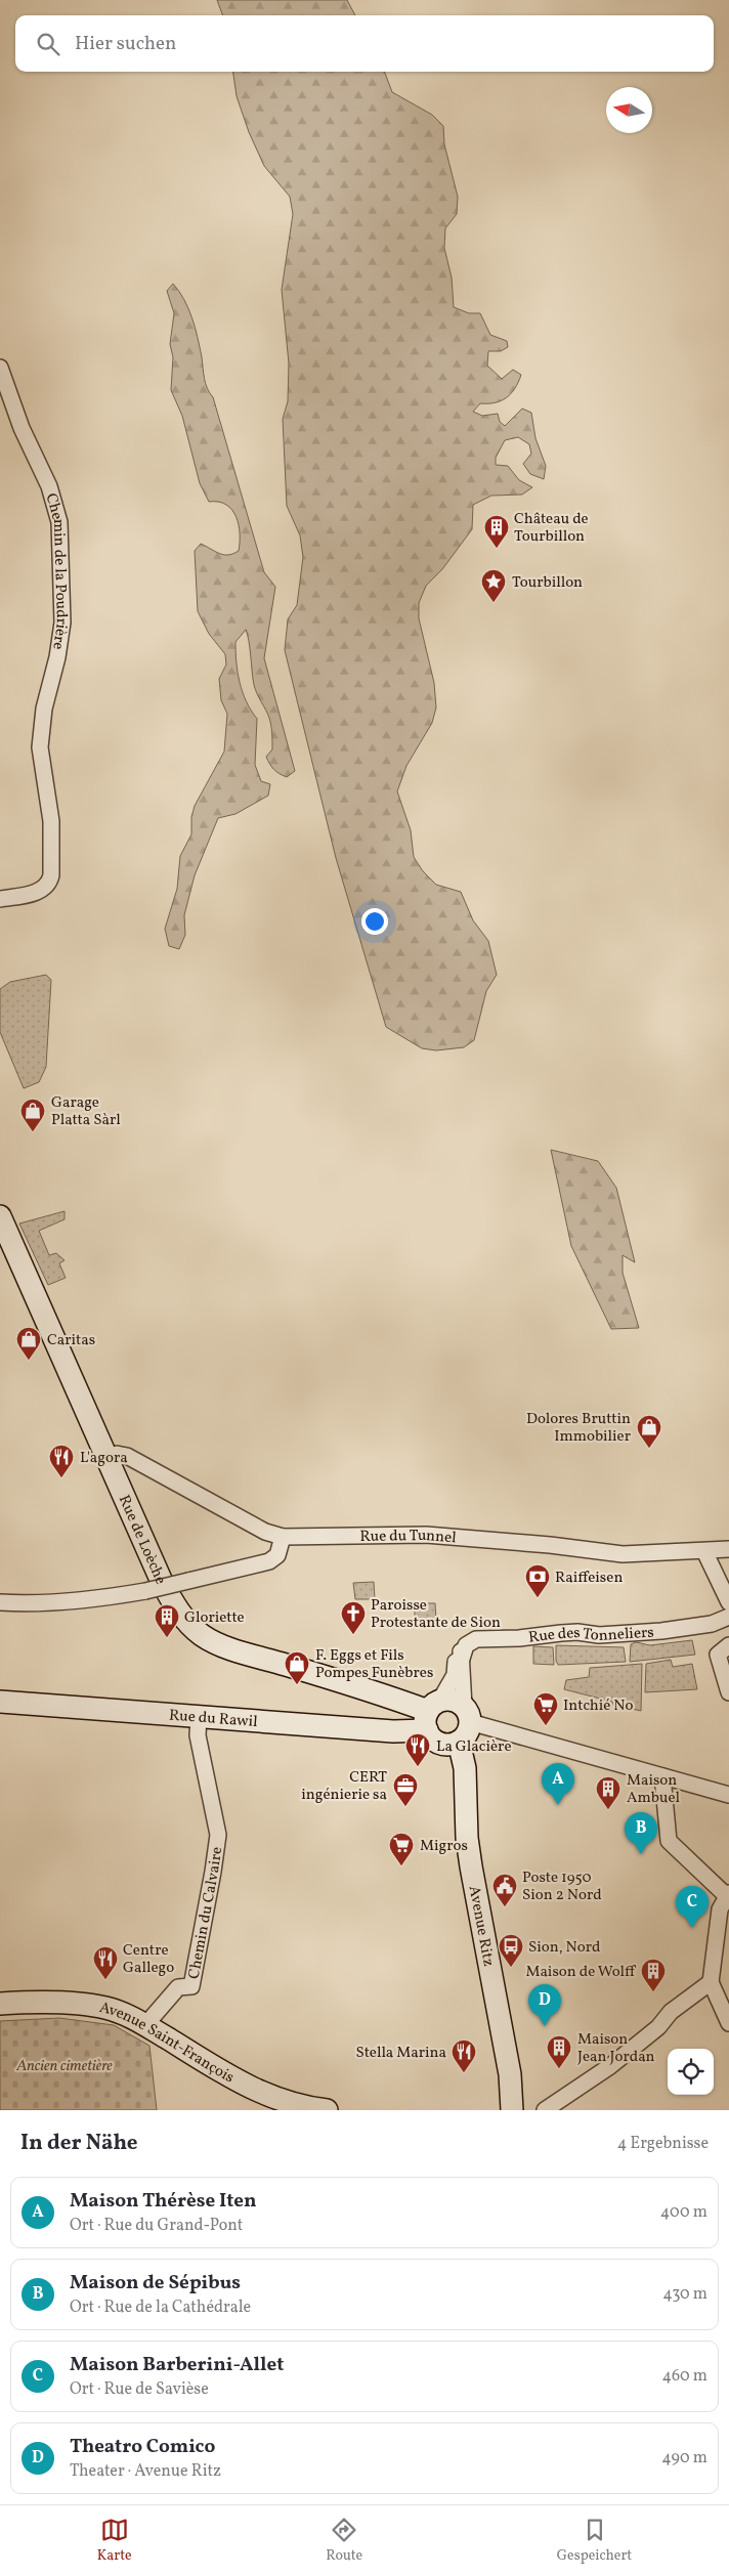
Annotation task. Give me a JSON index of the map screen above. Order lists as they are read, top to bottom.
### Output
{
  "streets": {
    "street": [
      "Chemin de la Poudrière",
      "Rue du Tunnel",
      "Rue de Loèche",
      "Rue des Tonneliers",
      "Rue du Rawil",
      "Chemin du Calvaire",
      "Avenue Ritz",
      "Avenue Saint-François"
    ]
  },
  "crossings": [
    ["Rue du Tunnel", "Rue de Loèche"],
    ["Rue de Loèche", "Rue du Rawil"],
    ["Rue de Loèche", "Avenue Ritz"],
    ["Rue du Rawil", "Chemin du Calvaire"],
    ["Rue du Rawil", "Avenue Ritz"],
    ["Chemin du Calvaire", "Avenue Saint-François"]
  ],
  "parks": ["Ancien cimetière"],
  "places": {
    "building": [
      "Château de Tourbillon",
      "Gloriette",
      "Maison Ambuel",
      "Maison de Wolff",
      "Maison Jean Jordan"
    ],
    "place": ["Tourbillon"],
    "shop": [
      "Garage Platta Sàrl",
      "Caritas",
      "Dolores Bruttin Immobilier",
      "F. Eggs et Fils Pompes Funèbres"
    ],
    "restaurant": [
      "L'agora",
      "La Glacière",
      "Centre Gallego",
      "Stella Marina"
    ],
    "bank": ["Raiffeisen"],
    "church": ["Paroisse Protestante de Sion"],
    "supermarket": ["Intchié No", "Migros"],
    "office": ["CERT ingénierie sa"],
    "public building": ["Poste 1950 Sion 2 Nord"],
    "bus stop": ["Sion, Nord"]
  },
  "north": "left",
  "page": {
    "search": "Hier suchen",
    "pins": [
      "A",
      "B",
      "C",
      "D"
    ],
    "heading": ["In der Nähe", "4 Ergebnisse"],
    "list": [
      {
        "mark": "A",
        "name": "Maison Thérèse Iten",
        "note": "Ort · Rue du Grand-Pont",
        "value": "400 m"
      },
      {
        "mark": "B",
        "name": "Maison de Sépibus",
        "note": "Ort · Rue de la Cathédrale",
        "value": "430 m"
      },
      {
        "mark": "C",
        "name": "Maison Barberini-Allet",
        "note": "Ort · Rue de Savièse",
        "value": "460 m"
      },
      {
        "mark": "D",
        "name": "Theatro Comico",
        "note": "Theater · Avenue Ritz",
        "value": "490 m"
      }
    ],
    "nav": ["Karte", "Route", "Gespeichert"]
  }
}
